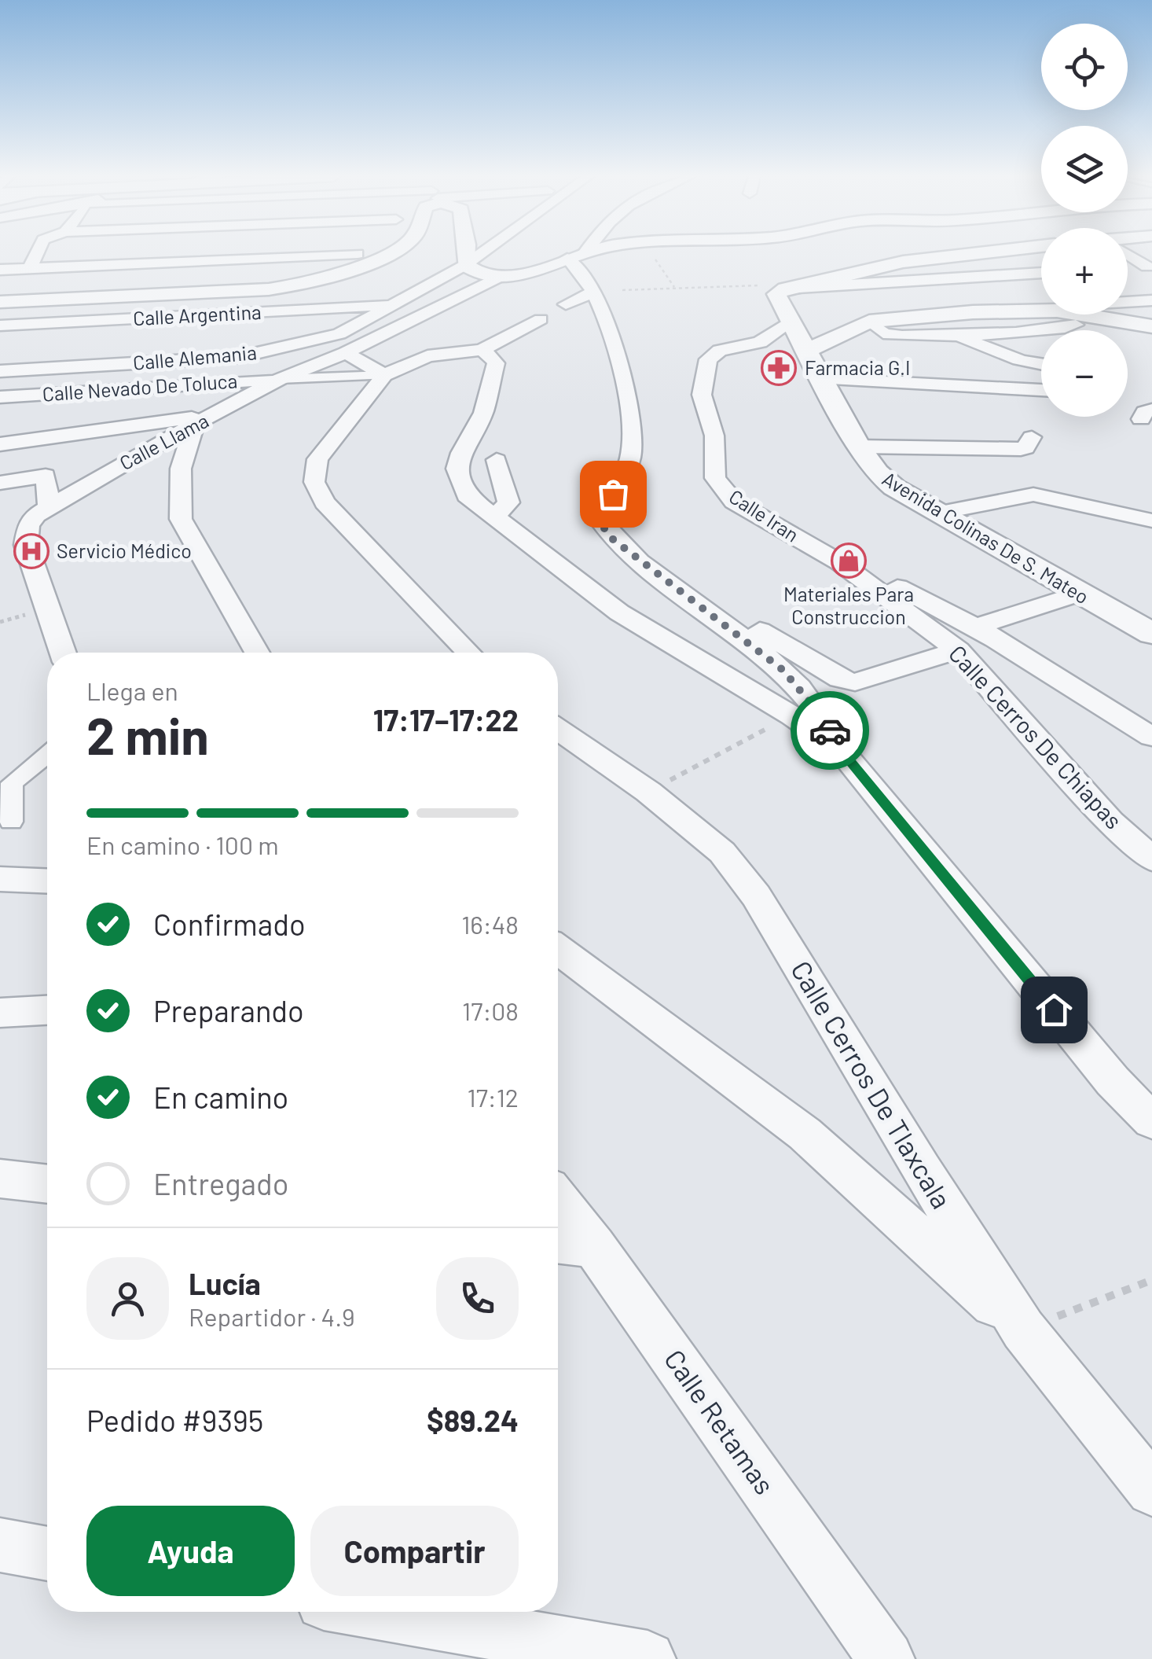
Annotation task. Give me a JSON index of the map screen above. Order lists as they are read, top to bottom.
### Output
{
  "streets": {
    "street": [
      "Calle Argentina",
      "Calle Alemania",
      "Calle Nevado De Toluca",
      "Calle Llama",
      "Calle Iran",
      "Avenida Colinas De S. Mateo",
      "Calle Cerros De Chiapas",
      "Calle Cerros De Tlaxcala",
      "Calle Retamas"
    ]
  },
  "crossings": [
    ["Calle Argentina", "Calle Alemania"],
    ["Calle Nevado De Toluca", "Calle Llama"],
    ["Calle Iran", "Avenida Colinas De S. Mateo"],
    ["Calle Iran", "Calle Cerros De Chiapas"]
  ],
  "places": {
    "pharmacy": ["Farmacia G.I"],
    "hospital": ["Servicio Médico"],
    "shop": ["Materiales Para Construccion"]
  },
  "page": {
    "map_buttons": ["+", "−"],
    "heading": ["2 min", "Llega en", "17:17–17:22"],
    "panel": [
      "Lucía",
      "Repartidor · 4.9",
      "Pedido #9395",
      "$89.24"
    ],
    "bar": "En camino · 100 m",
    "list": [
      ["Confirmado", "16:48"],
      ["Preparando", "17:08"],
      ["En camino", "17:12"],
      "Entregado"
    ],
    "buttons": ["Ayuda", "Compartir"]
  }
}
